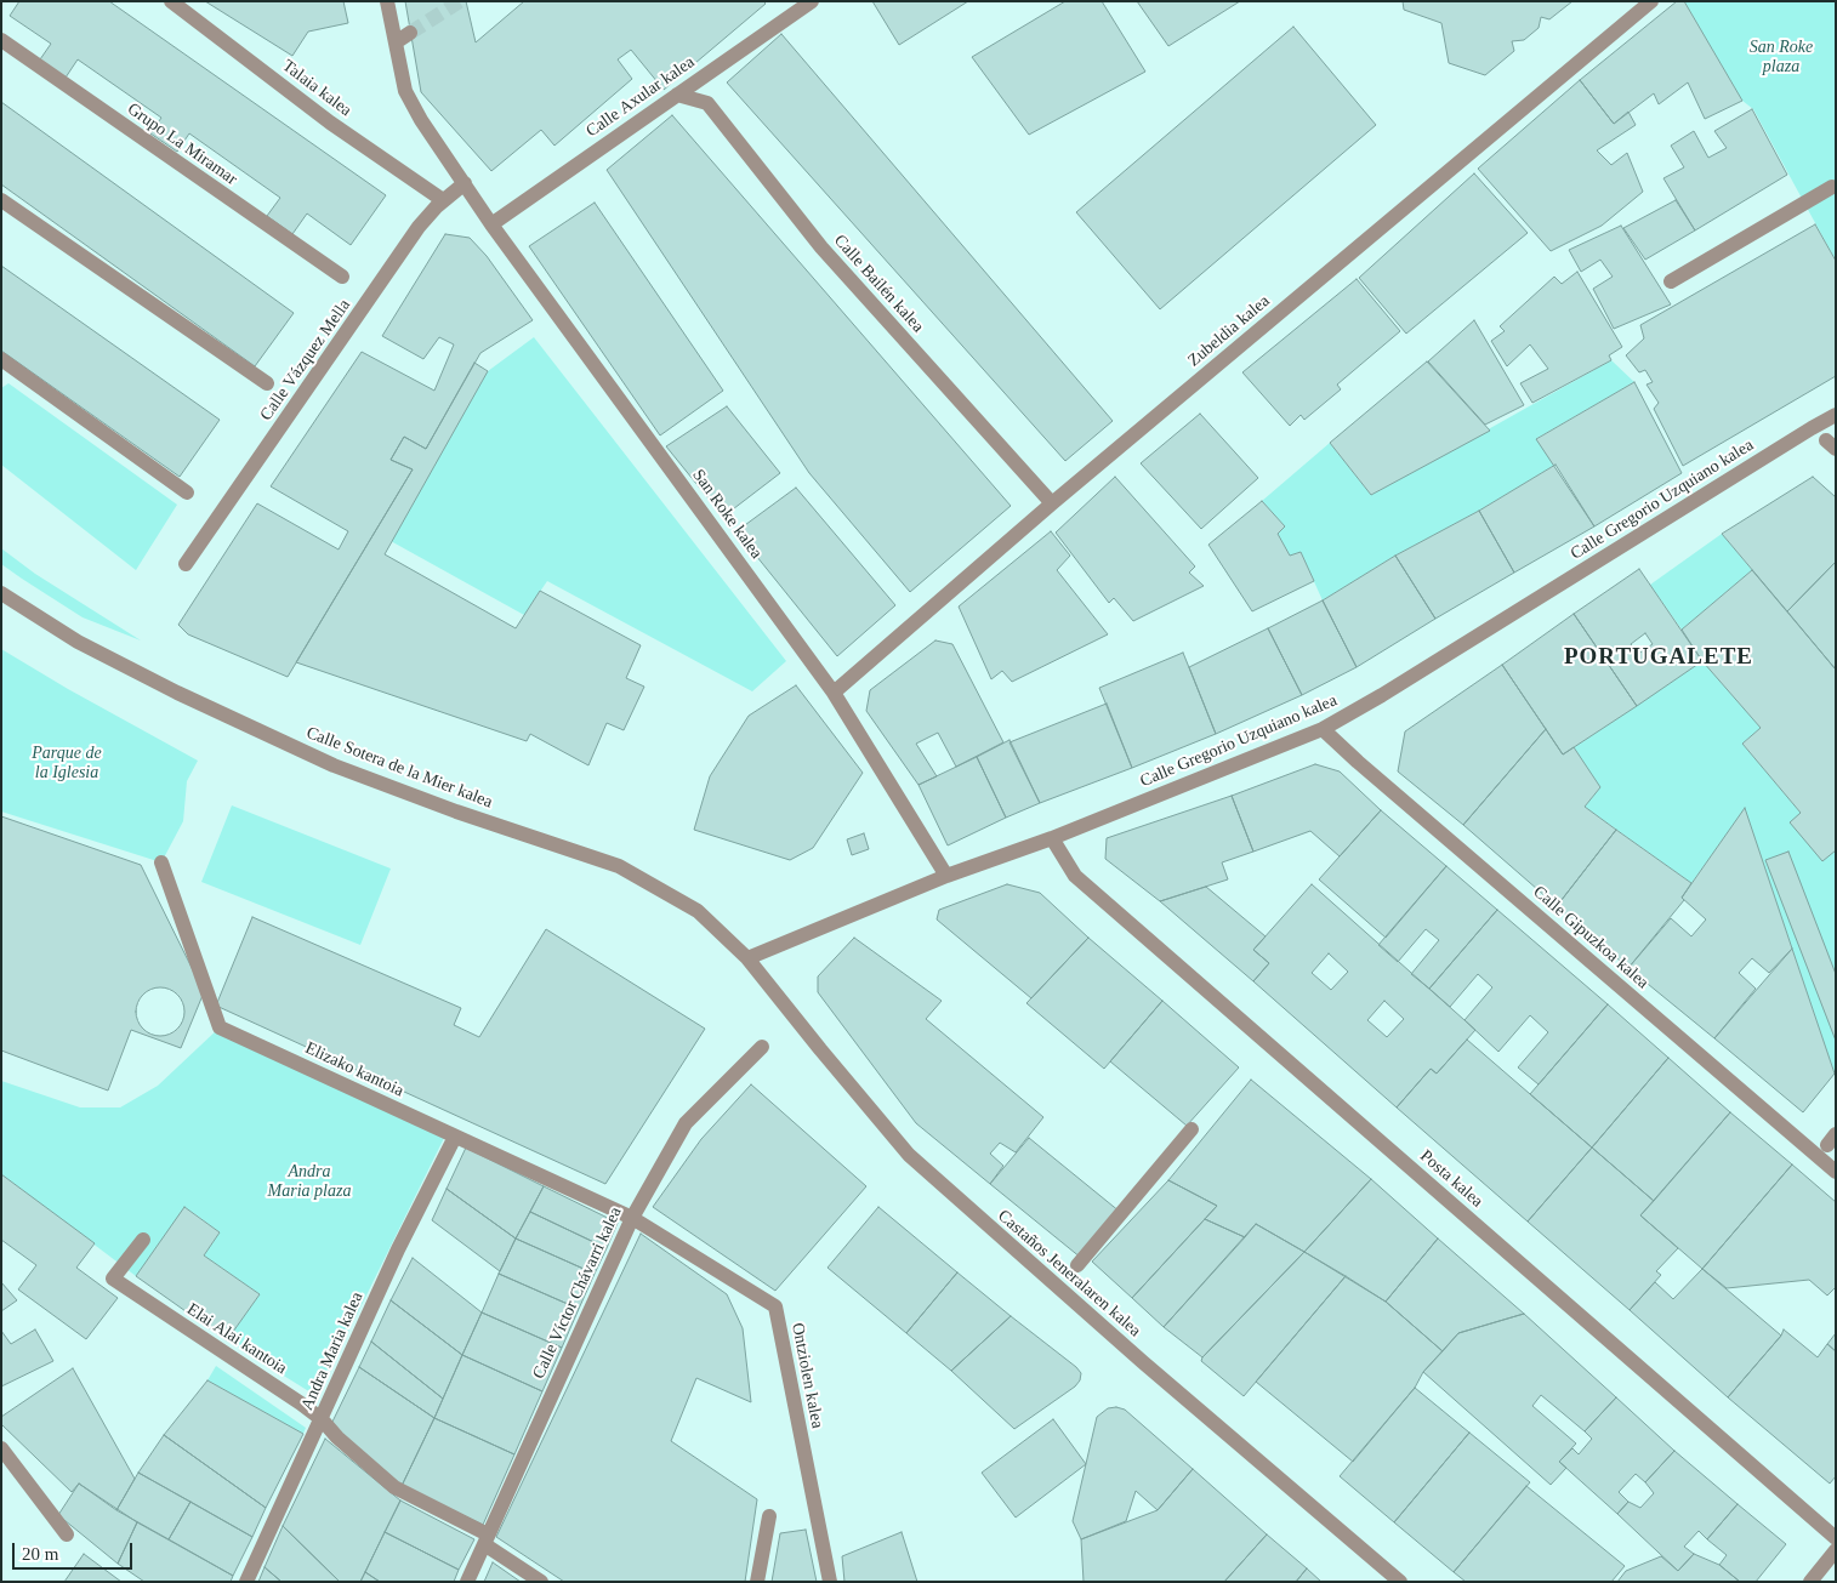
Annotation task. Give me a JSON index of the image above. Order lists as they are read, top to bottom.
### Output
{
  "streets": {
    "street": [
      "Talaia kalea",
      "Calle Axular kalea",
      "Grupo La Miramar",
      "Calle Bailén kalea",
      "Zubeldia kalea",
      "Calle Vázquez Mella",
      "Calle Gregorio Uzquiano kalea",
      "San Roke kalea",
      "Calle Sotera de la Mier kalea",
      "Calle Gipuzkoa kalea",
      "Elizako kantoia",
      "Posta kalea",
      "Castaños Jeneralaren kalea",
      "Calle Víctor Chávarri kalea",
      "Elai Alai kantoia",
      "Andra Maria kalea",
      "Ontziolen kalea"
    ]
  },
  "crossings": [
    ["Talaia kalea", "Calle Vázquez Mella"],
    ["Calle Axular kalea", "Calle Bailén kalea"],
    ["Calle Axular kalea", "San Roke kalea"],
    ["Calle Bailén kalea", "Zubeldia kalea"],
    ["Zubeldia kalea", "San Roke kalea"],
    ["Calle Vázquez Mella", "San Roke kalea"],
    ["Calle Gregorio Uzquiano kalea", "San Roke kalea"],
    ["Calle Gregorio Uzquiano kalea", "Calle Sotera de la Mier kalea"],
    ["Calle Gregorio Uzquiano kalea", "Calle Gipuzkoa kalea"],
    ["Calle Gregorio Uzquiano kalea", "Posta kalea"],
    ["Calle Gregorio Uzquiano kalea", "Castaños Jeneralaren kalea"],
    ["Calle Sotera de la Mier kalea", "Castaños Jeneralaren kalea"],
    ["Elizako kantoia", "Calle Víctor Chávarri kalea"],
    ["Elizako kantoia", "Andra Maria kalea"],
    ["Elizako kantoia", "Ontziolen kalea"],
    ["Calle Víctor Chávarri kalea", "Elai Alai kantoia"],
    ["Calle Víctor Chávarri kalea", "Ontziolen kalea"],
    ["Elai Alai kantoia", "Andra Maria kalea"]
  ],
  "districts": ["PORTUGALETE"],
  "parks": ["San Roke plaza", "Parque de la Iglesia", "Andra Maria plaza"],
  "scale_bar": "20 m"
}
